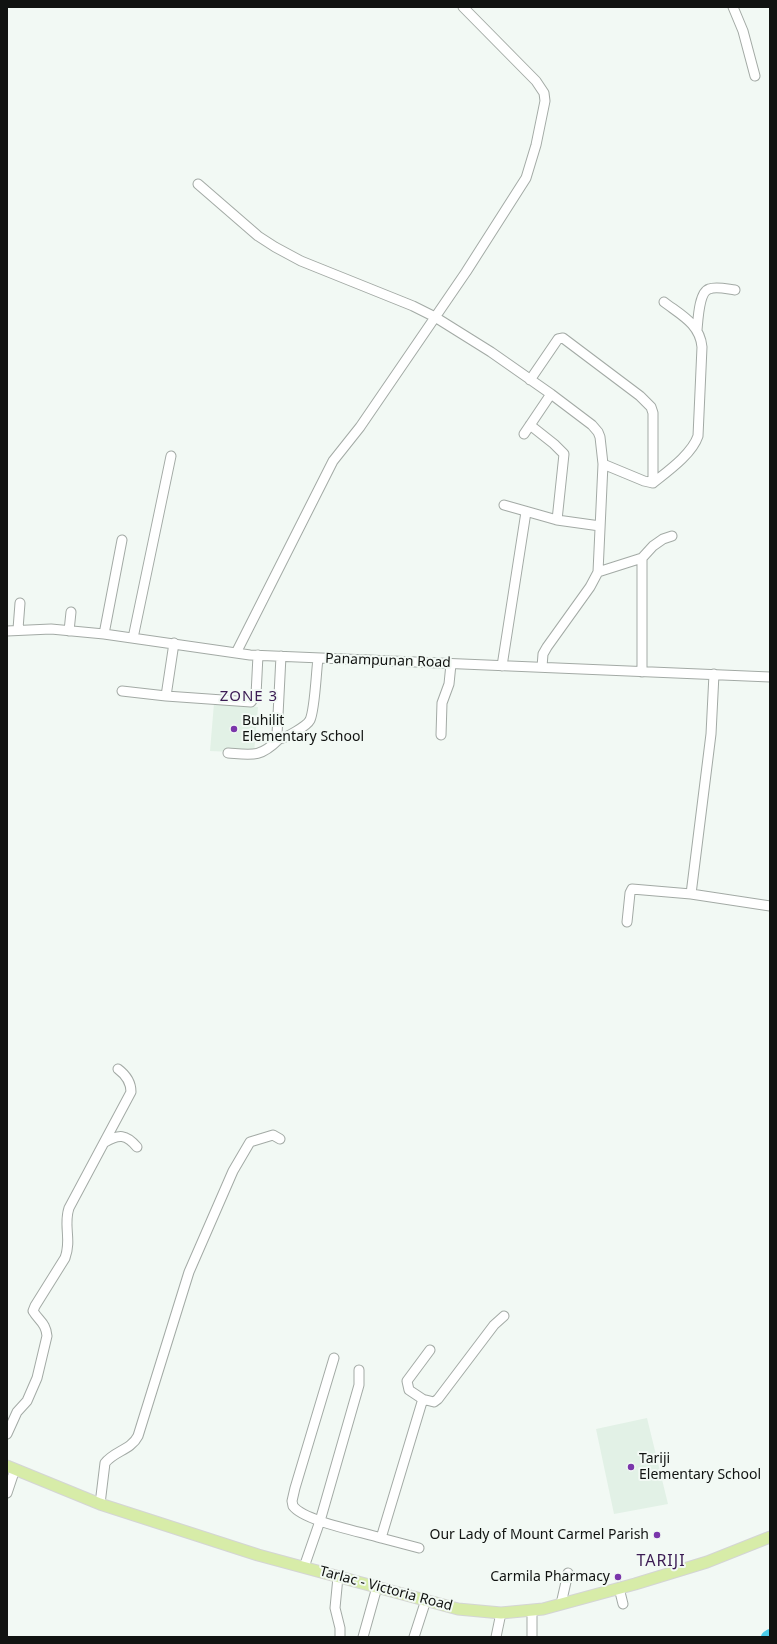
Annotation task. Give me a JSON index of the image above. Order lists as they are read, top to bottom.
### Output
{
  "streets": {
    "main road": ["Tarlac - Victoria Road"],
    "street": ["Panampunan Road"]
  },
  "districts": ["ZONE 3", "TARIJI"],
  "places": [
    "Buhilit Elementary School",
    "Tariji Elementary School",
    "Our Lady of Mount Carmel Parish",
    "Carmila Pharmacy"
  ]
}
